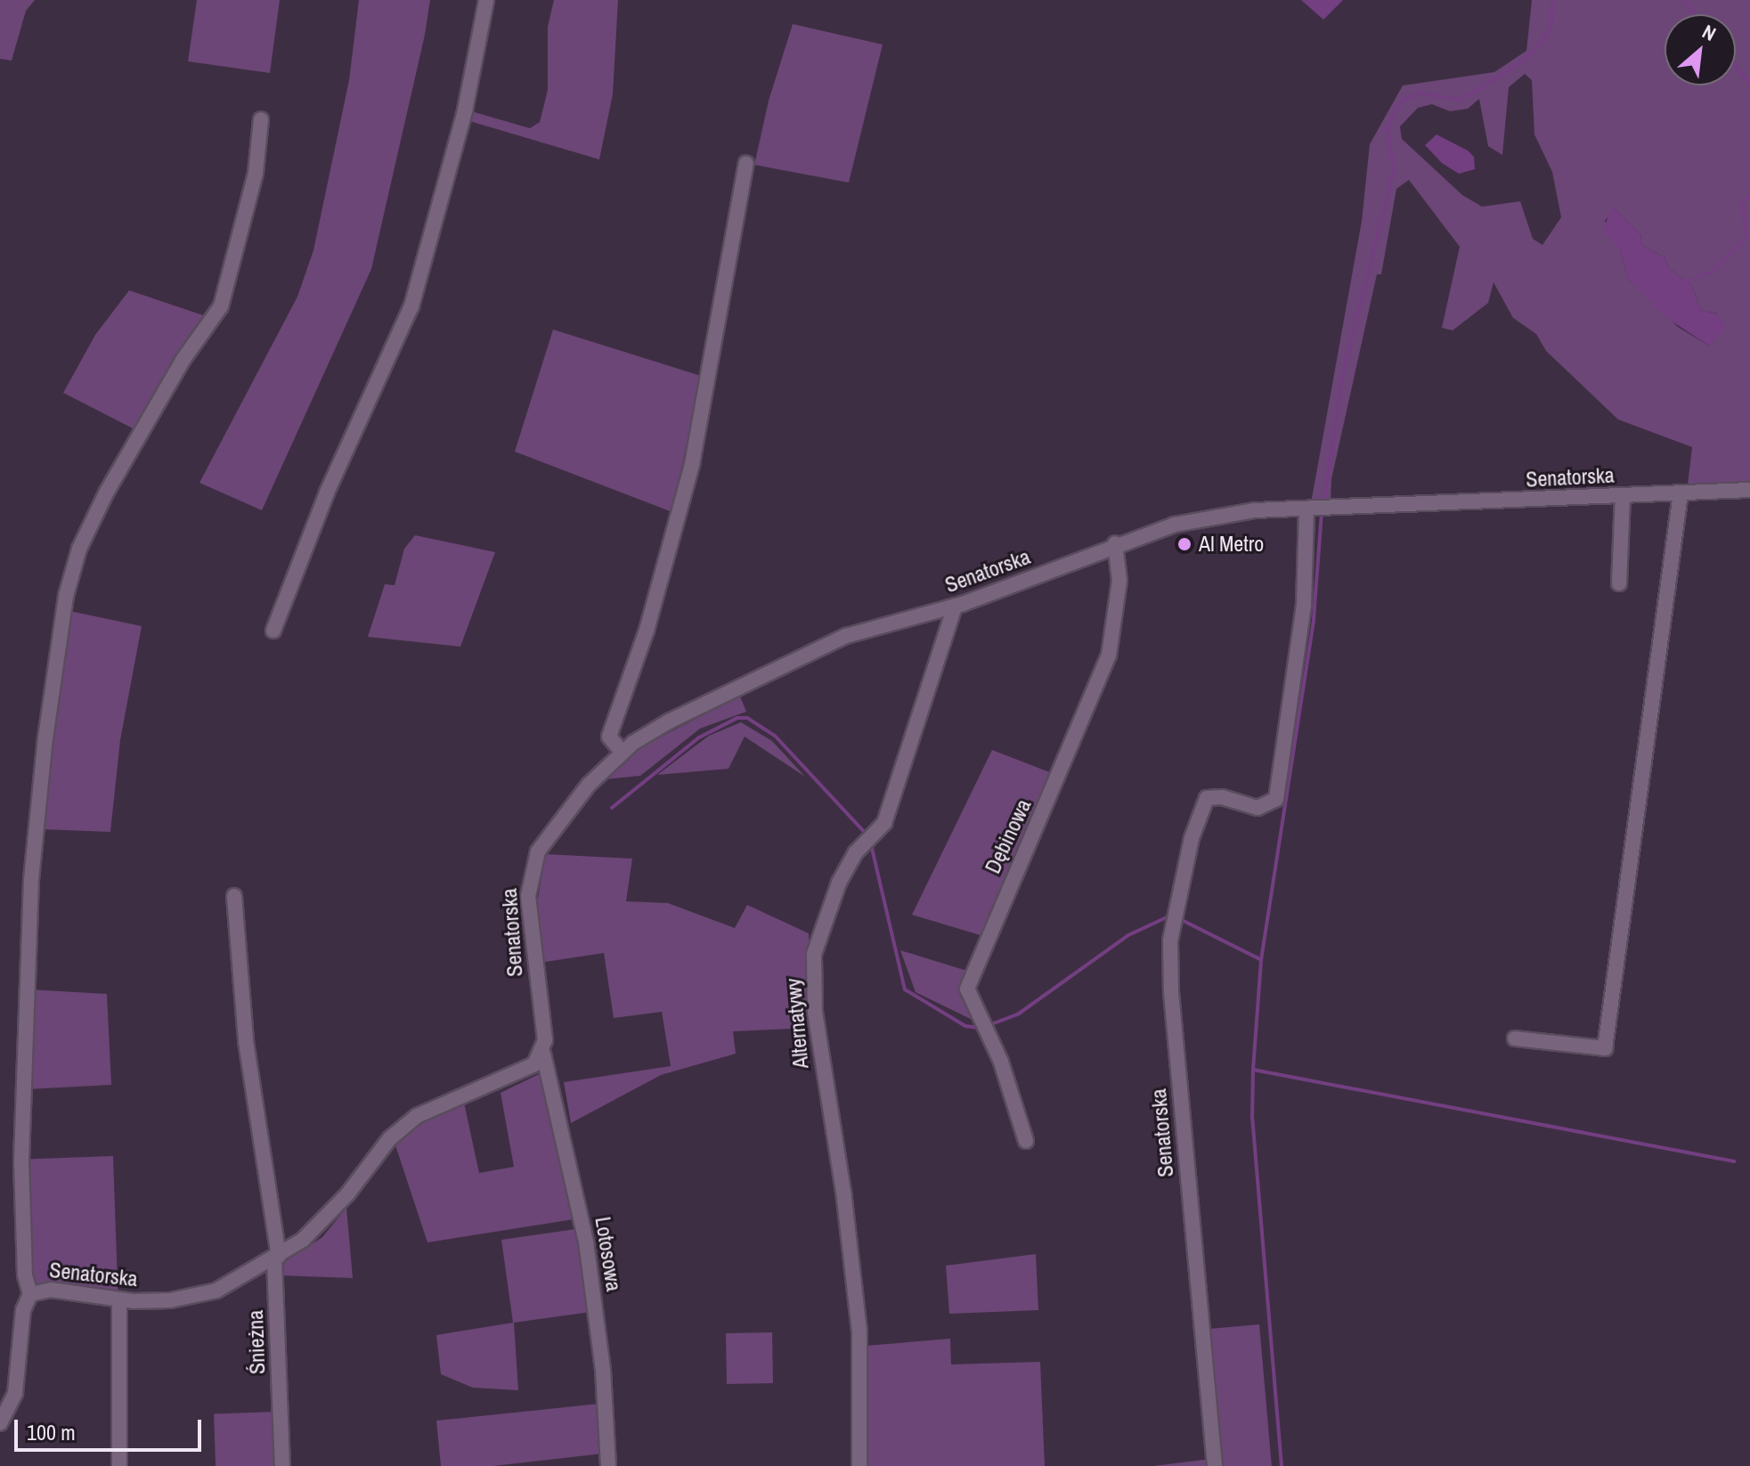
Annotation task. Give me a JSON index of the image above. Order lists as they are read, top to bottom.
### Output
{
  "streets": {
    "street": [
      "Senatorska",
      "Dębinowa",
      "Alternatywy",
      "Lotosowa",
      "Śnieżna"
    ]
  },
  "crossings": [
    ["Senatorska", "Dębinowa"],
    ["Senatorska", "Alternatywy"],
    ["Senatorska", "Lotosowa"],
    ["Senatorska", "Śnieżna"]
  ],
  "places": ["Al Metro"],
  "scale_bar": "100 m",
  "north": "top right"
}
